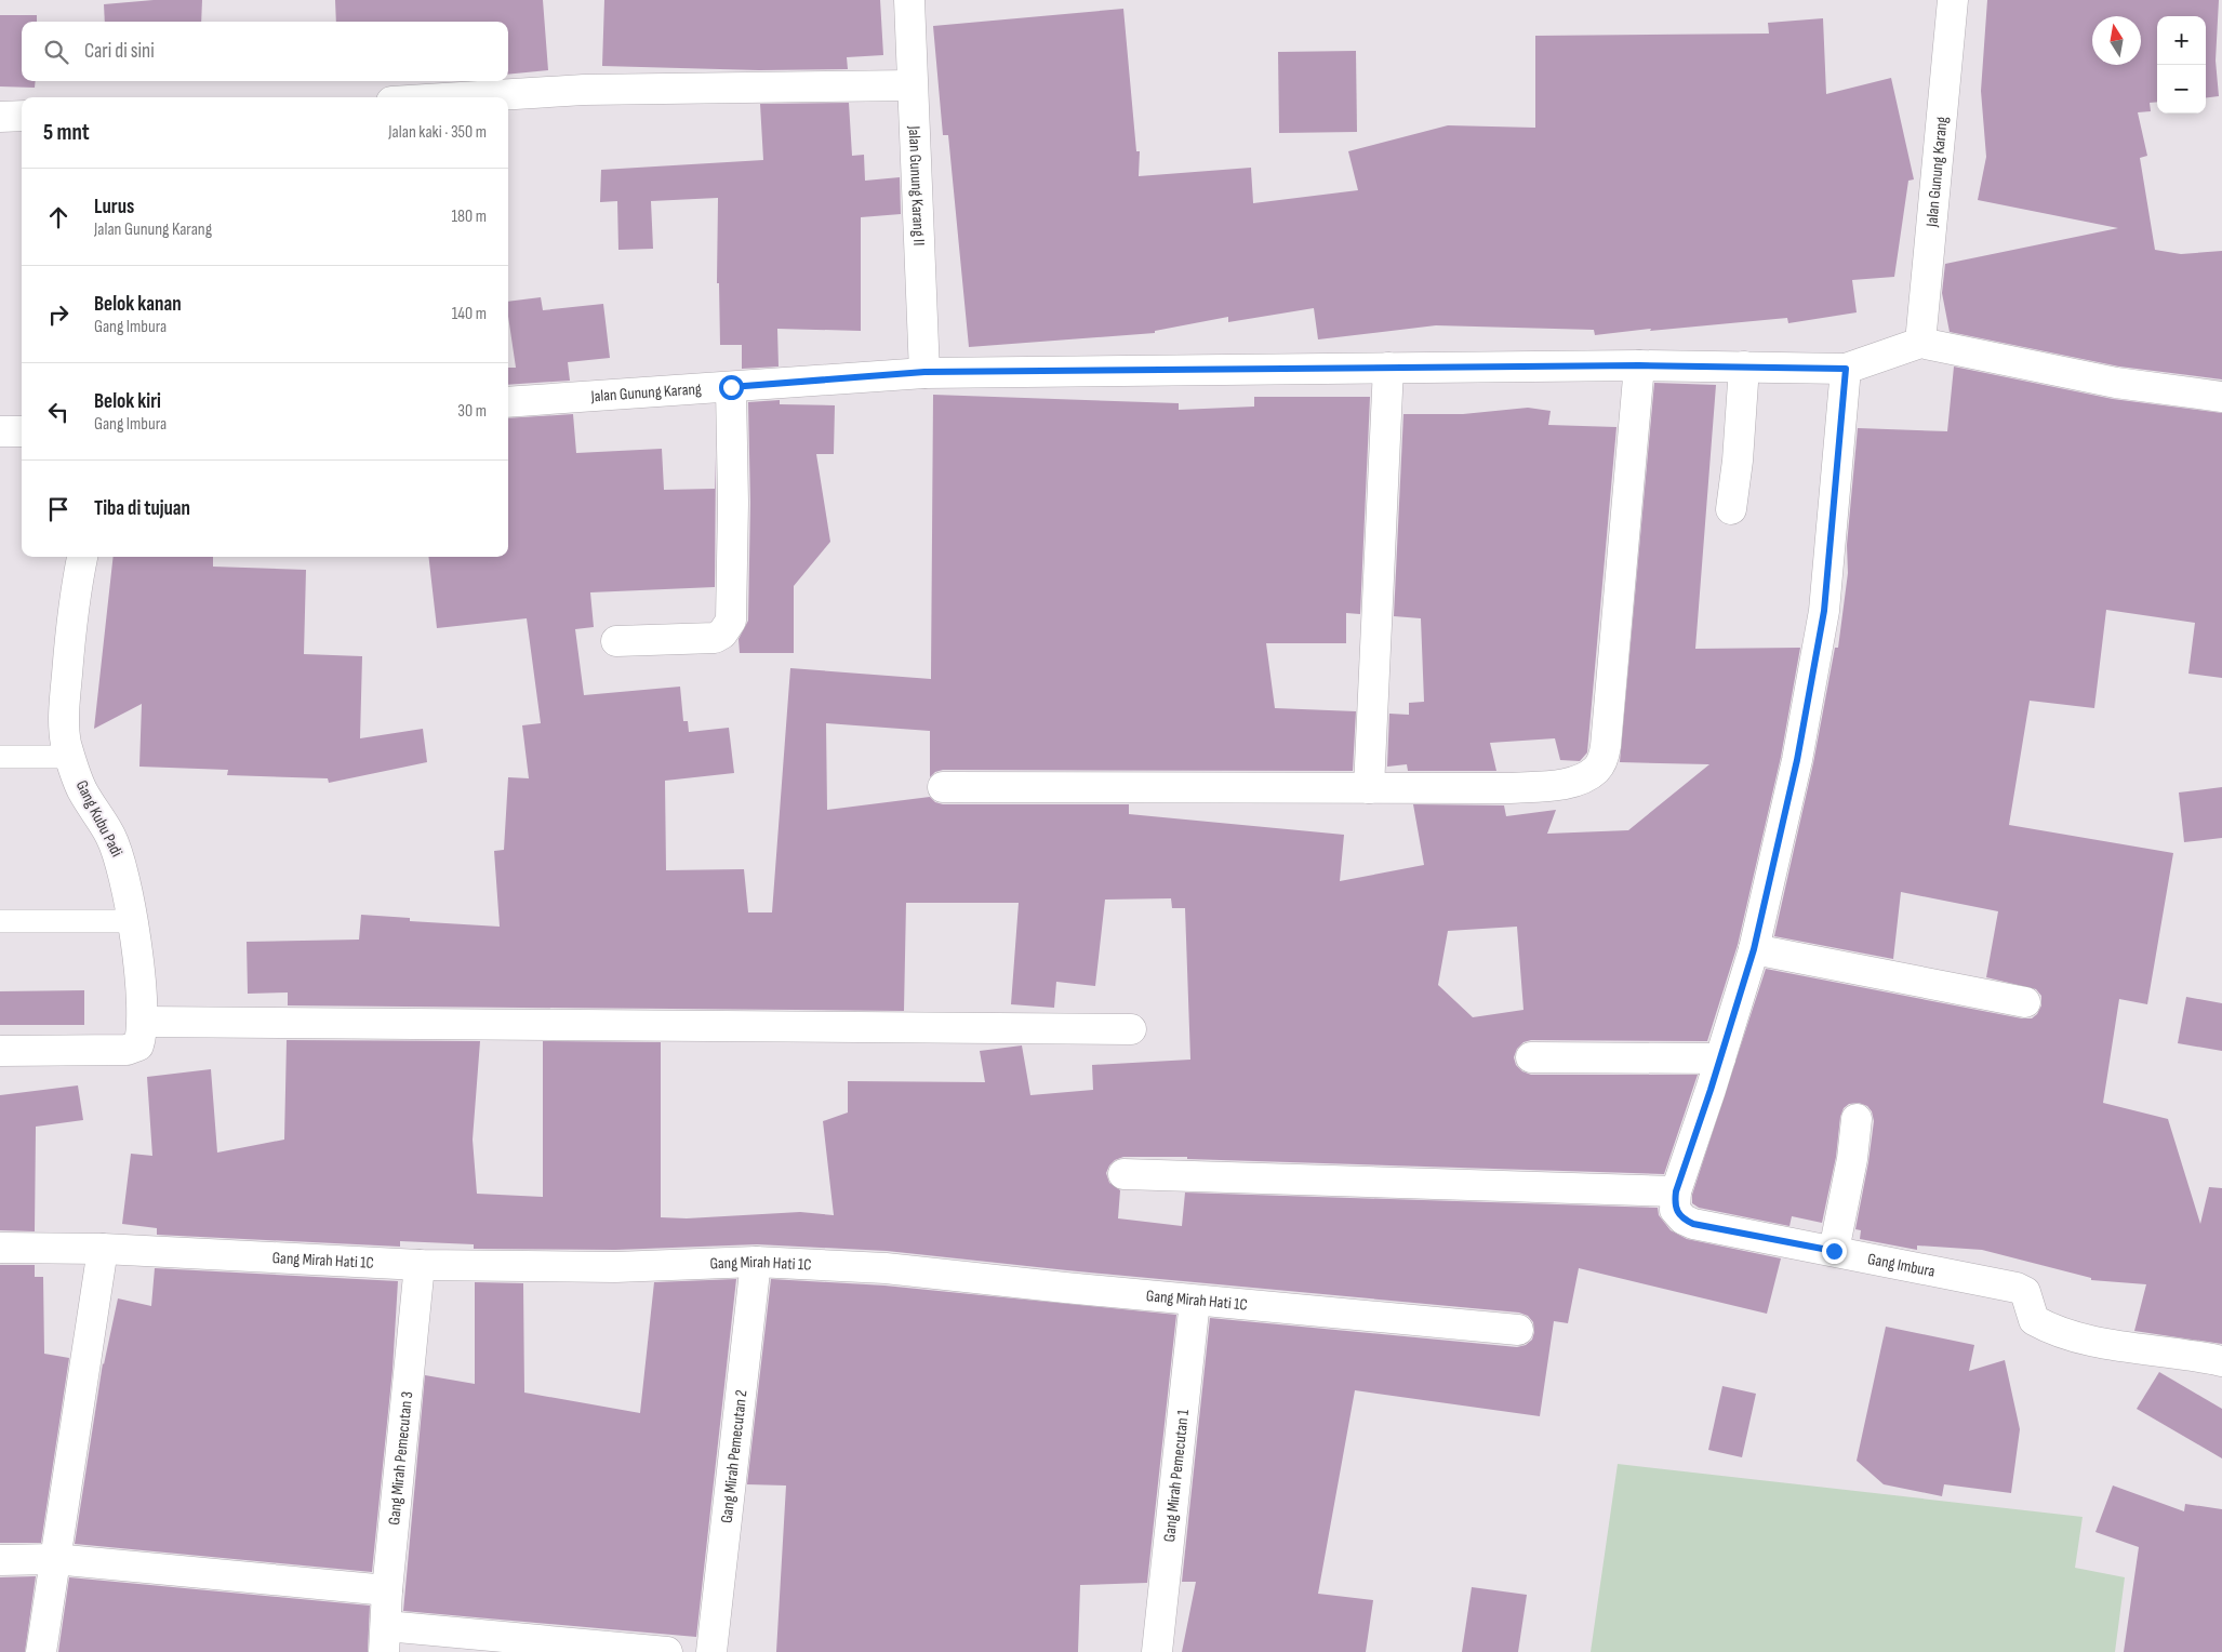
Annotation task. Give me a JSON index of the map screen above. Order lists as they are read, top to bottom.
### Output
{
  "streets": {
    "street": [
      "Jalan Gunung Karang",
      "Jalan Gunung Karang II",
      "Gang Kubu Padi",
      "Gang Mirah Hati 1C",
      "Gang Imbura",
      "Gang Mirah Pemecutan 2",
      "Gang Mirah Pemecutan 3",
      "Gang Mirah Pemecutan 1"
    ]
  },
  "crossings": [
    ["Jalan Gunung Karang", "Jalan Gunung Karang II"],
    ["Jalan Gunung Karang", "Gang Imbura"],
    ["Gang Mirah Hati 1C", "Gang Mirah Pemecutan 2"],
    ["Gang Mirah Hati 1C", "Gang Mirah Pemecutan 3"],
    ["Gang Mirah Hati 1C", "Gang Mirah Pemecutan 1"]
  ],
  "north": "top",
  "page": {
    "map_buttons": ["+", "−"],
    "search": "Cari di sini",
    "heading": ["5 mnt", "Jalan kaki · 350 m"],
    "list": [
      ["Lurus", "Jalan Gunung Karang", "180 m"],
      ["Belok kanan", "Gang Imbura", "140 m"],
      ["Belok kiri", "Gang Imbura", "30 m"],
      "Tiba di tujuan"
    ]
  }
}
